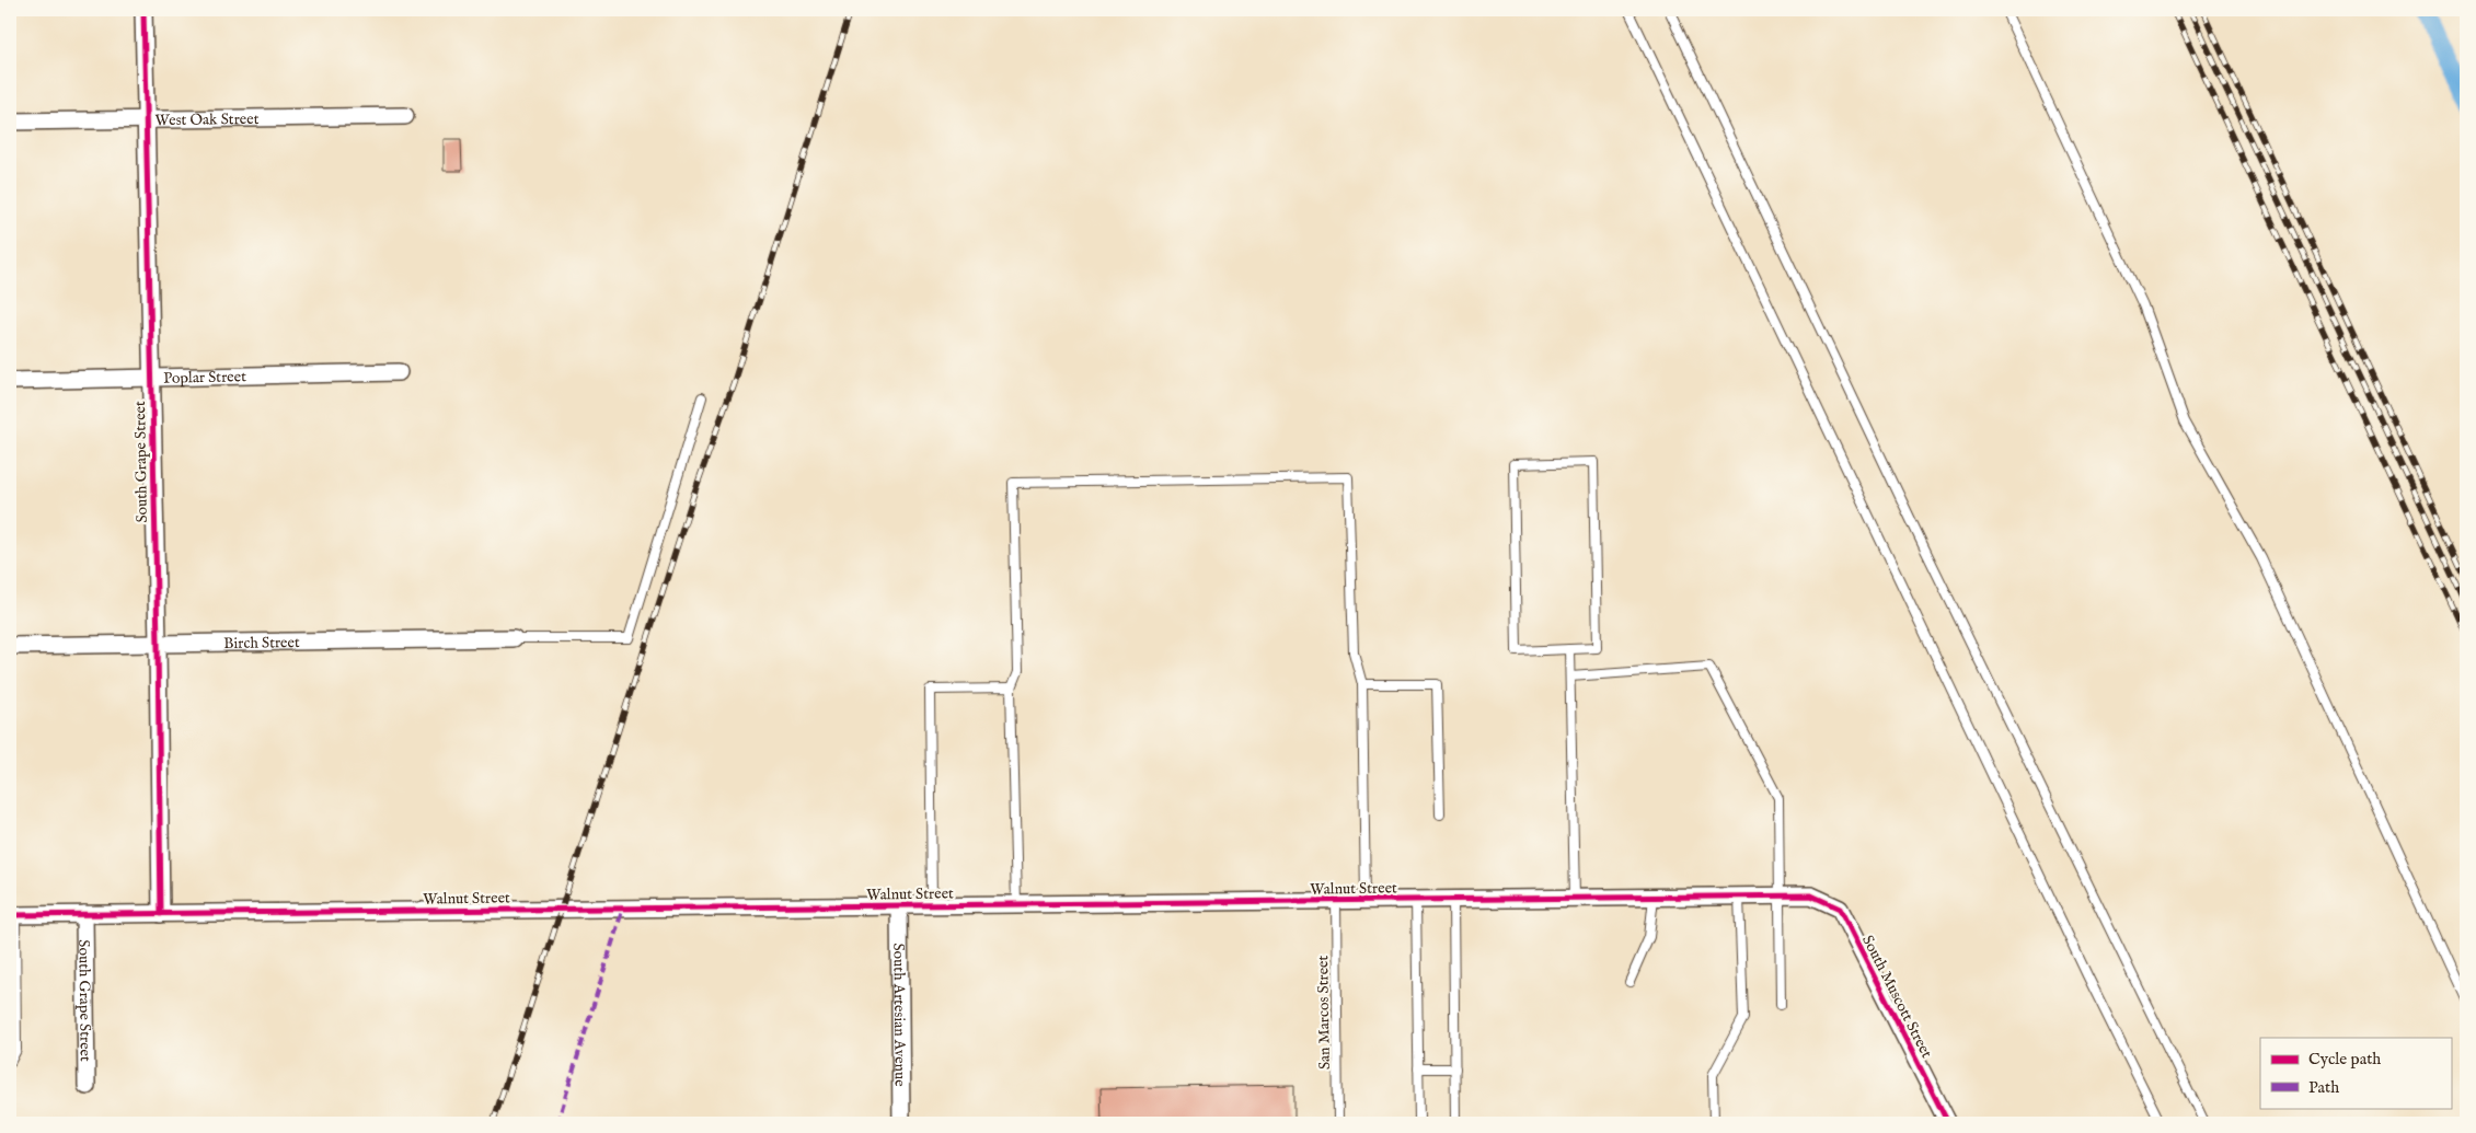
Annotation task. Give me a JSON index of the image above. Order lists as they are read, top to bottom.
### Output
{
  "streets": {
    "street": [
      "West Oak Street",
      "Poplar Street",
      "South Grape Street",
      "Birch Street",
      "Walnut Street",
      "South Muscott Street",
      "South Artesian Avenue"
    ],
    "lane": ["San Marcos Street"]
  },
  "crossings": [
    ["West Oak Street", "South Grape Street"],
    ["Poplar Street", "South Grape Street"],
    ["South Grape Street", "Birch Street"],
    ["South Grape Street", "Walnut Street"],
    ["Walnut Street", "South Muscott Street"],
    ["Walnut Street", "San Marcos Street"],
    ["Walnut Street", "South Artesian Avenue"]
  ],
  "legend": ["Cycle path", "Path"]
}
